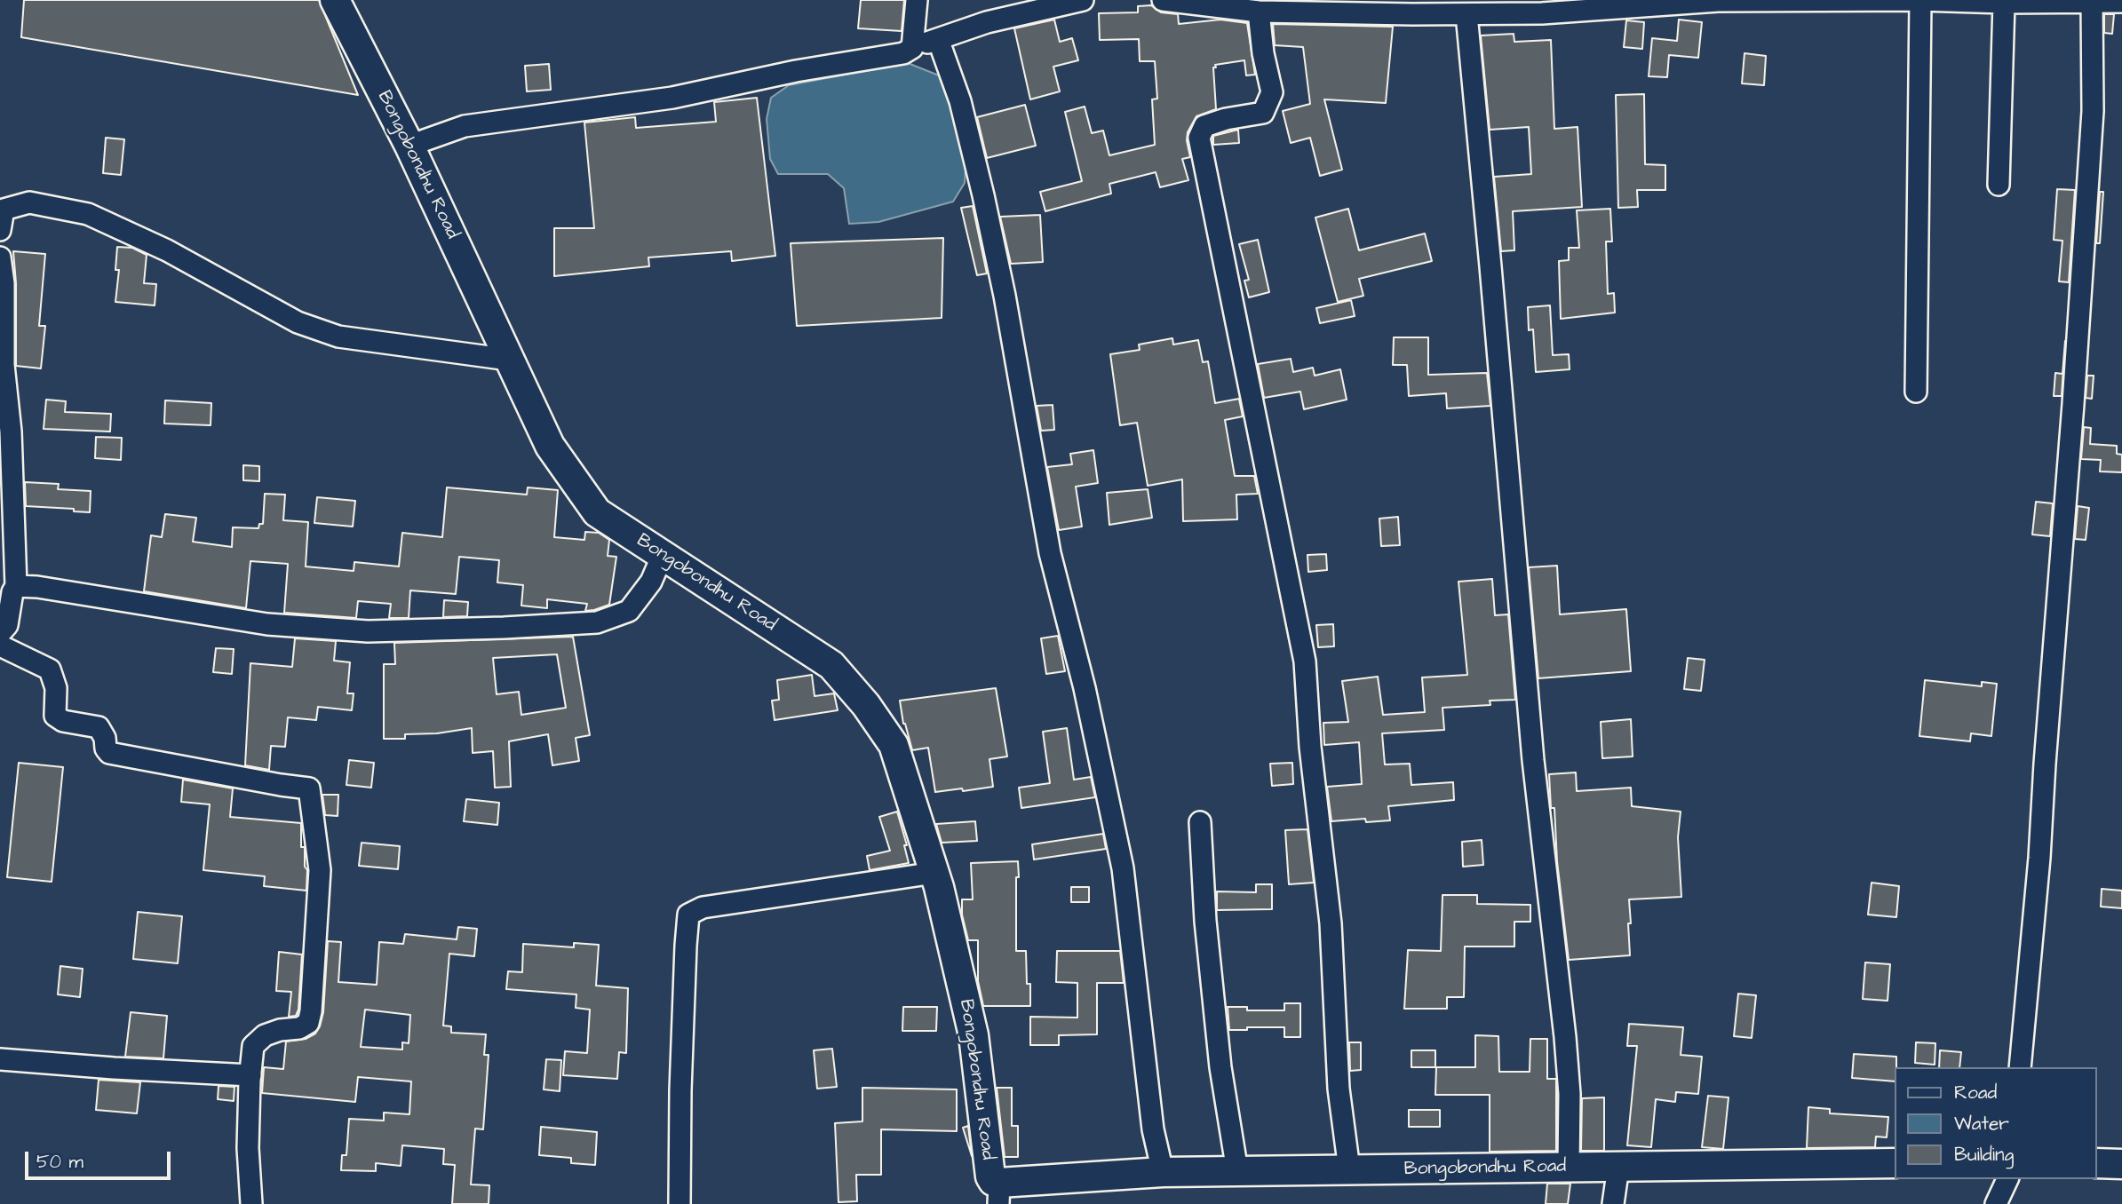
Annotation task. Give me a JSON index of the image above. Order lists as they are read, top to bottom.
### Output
{
  "streets": {
    "street": ["Bongobondhu Road"]
  },
  "legend": ["Road", "Water", "Building"],
  "scale_bar": "50 m"
}
